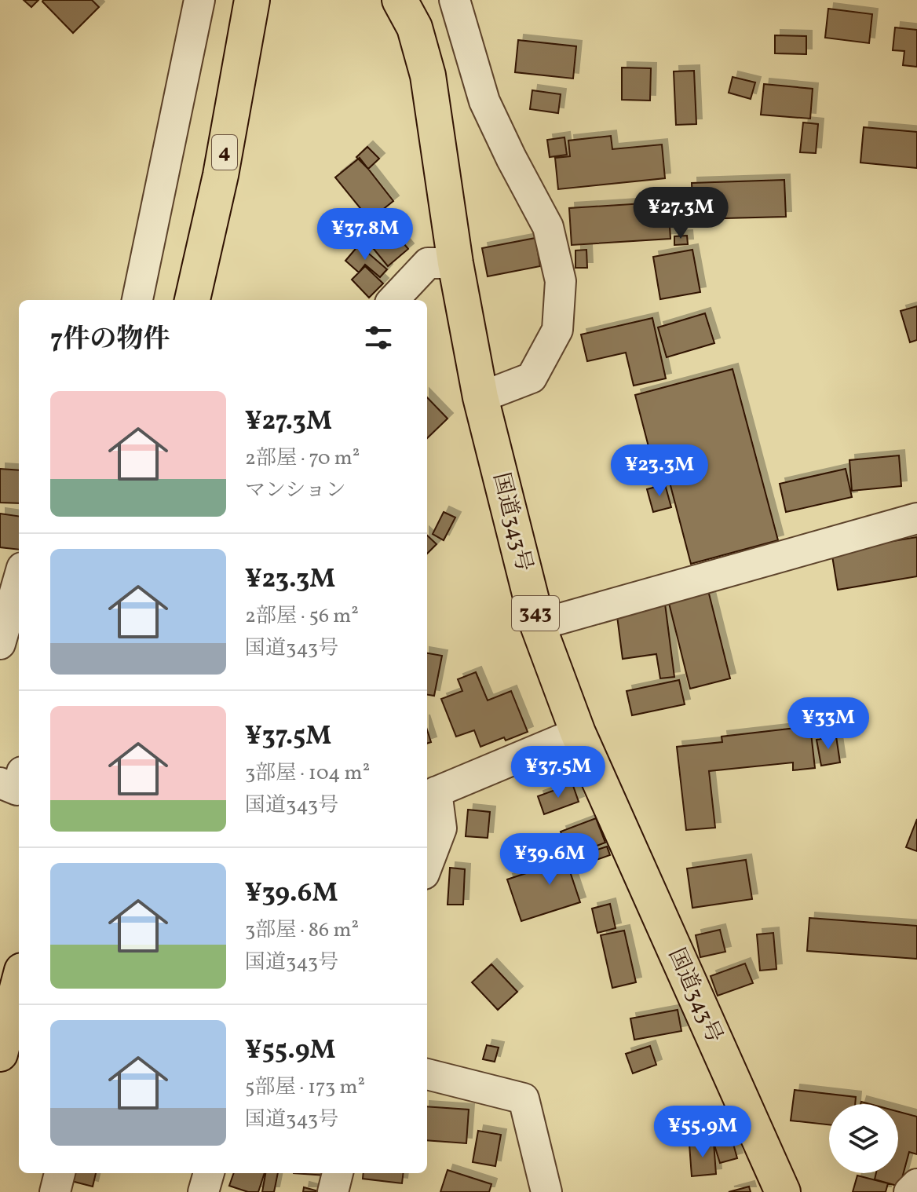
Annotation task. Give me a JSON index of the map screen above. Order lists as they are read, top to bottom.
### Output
{
  "streets": {
    "highway": ["4", "国道343号", "343"]
  },
  "page": {
    "price": [
      "¥27.3M",
      "¥37.8M",
      "¥23.3M",
      "¥33M",
      "¥37.5M",
      "¥39.6M",
      "¥55.9M"
    ],
    "heading": "7件の物件",
    "list": [
      {
        "name": "¥27.3M",
        "note": "2部屋 · 70 m² · マンション"
      },
      {
        "name": "¥23.3M",
        "note": "2部屋 · 56 m² · 国道343号"
      },
      {
        "name": "¥37.5M",
        "note": "3部屋 · 104 m² · 国道343号"
      },
      {
        "name": "¥39.6M",
        "note": "3部屋 · 86 m² · 国道343号"
      },
      {
        "name": "¥55.9M",
        "note": "5部屋 · 173 m² · 国道343号"
      }
    ]
  }
}
